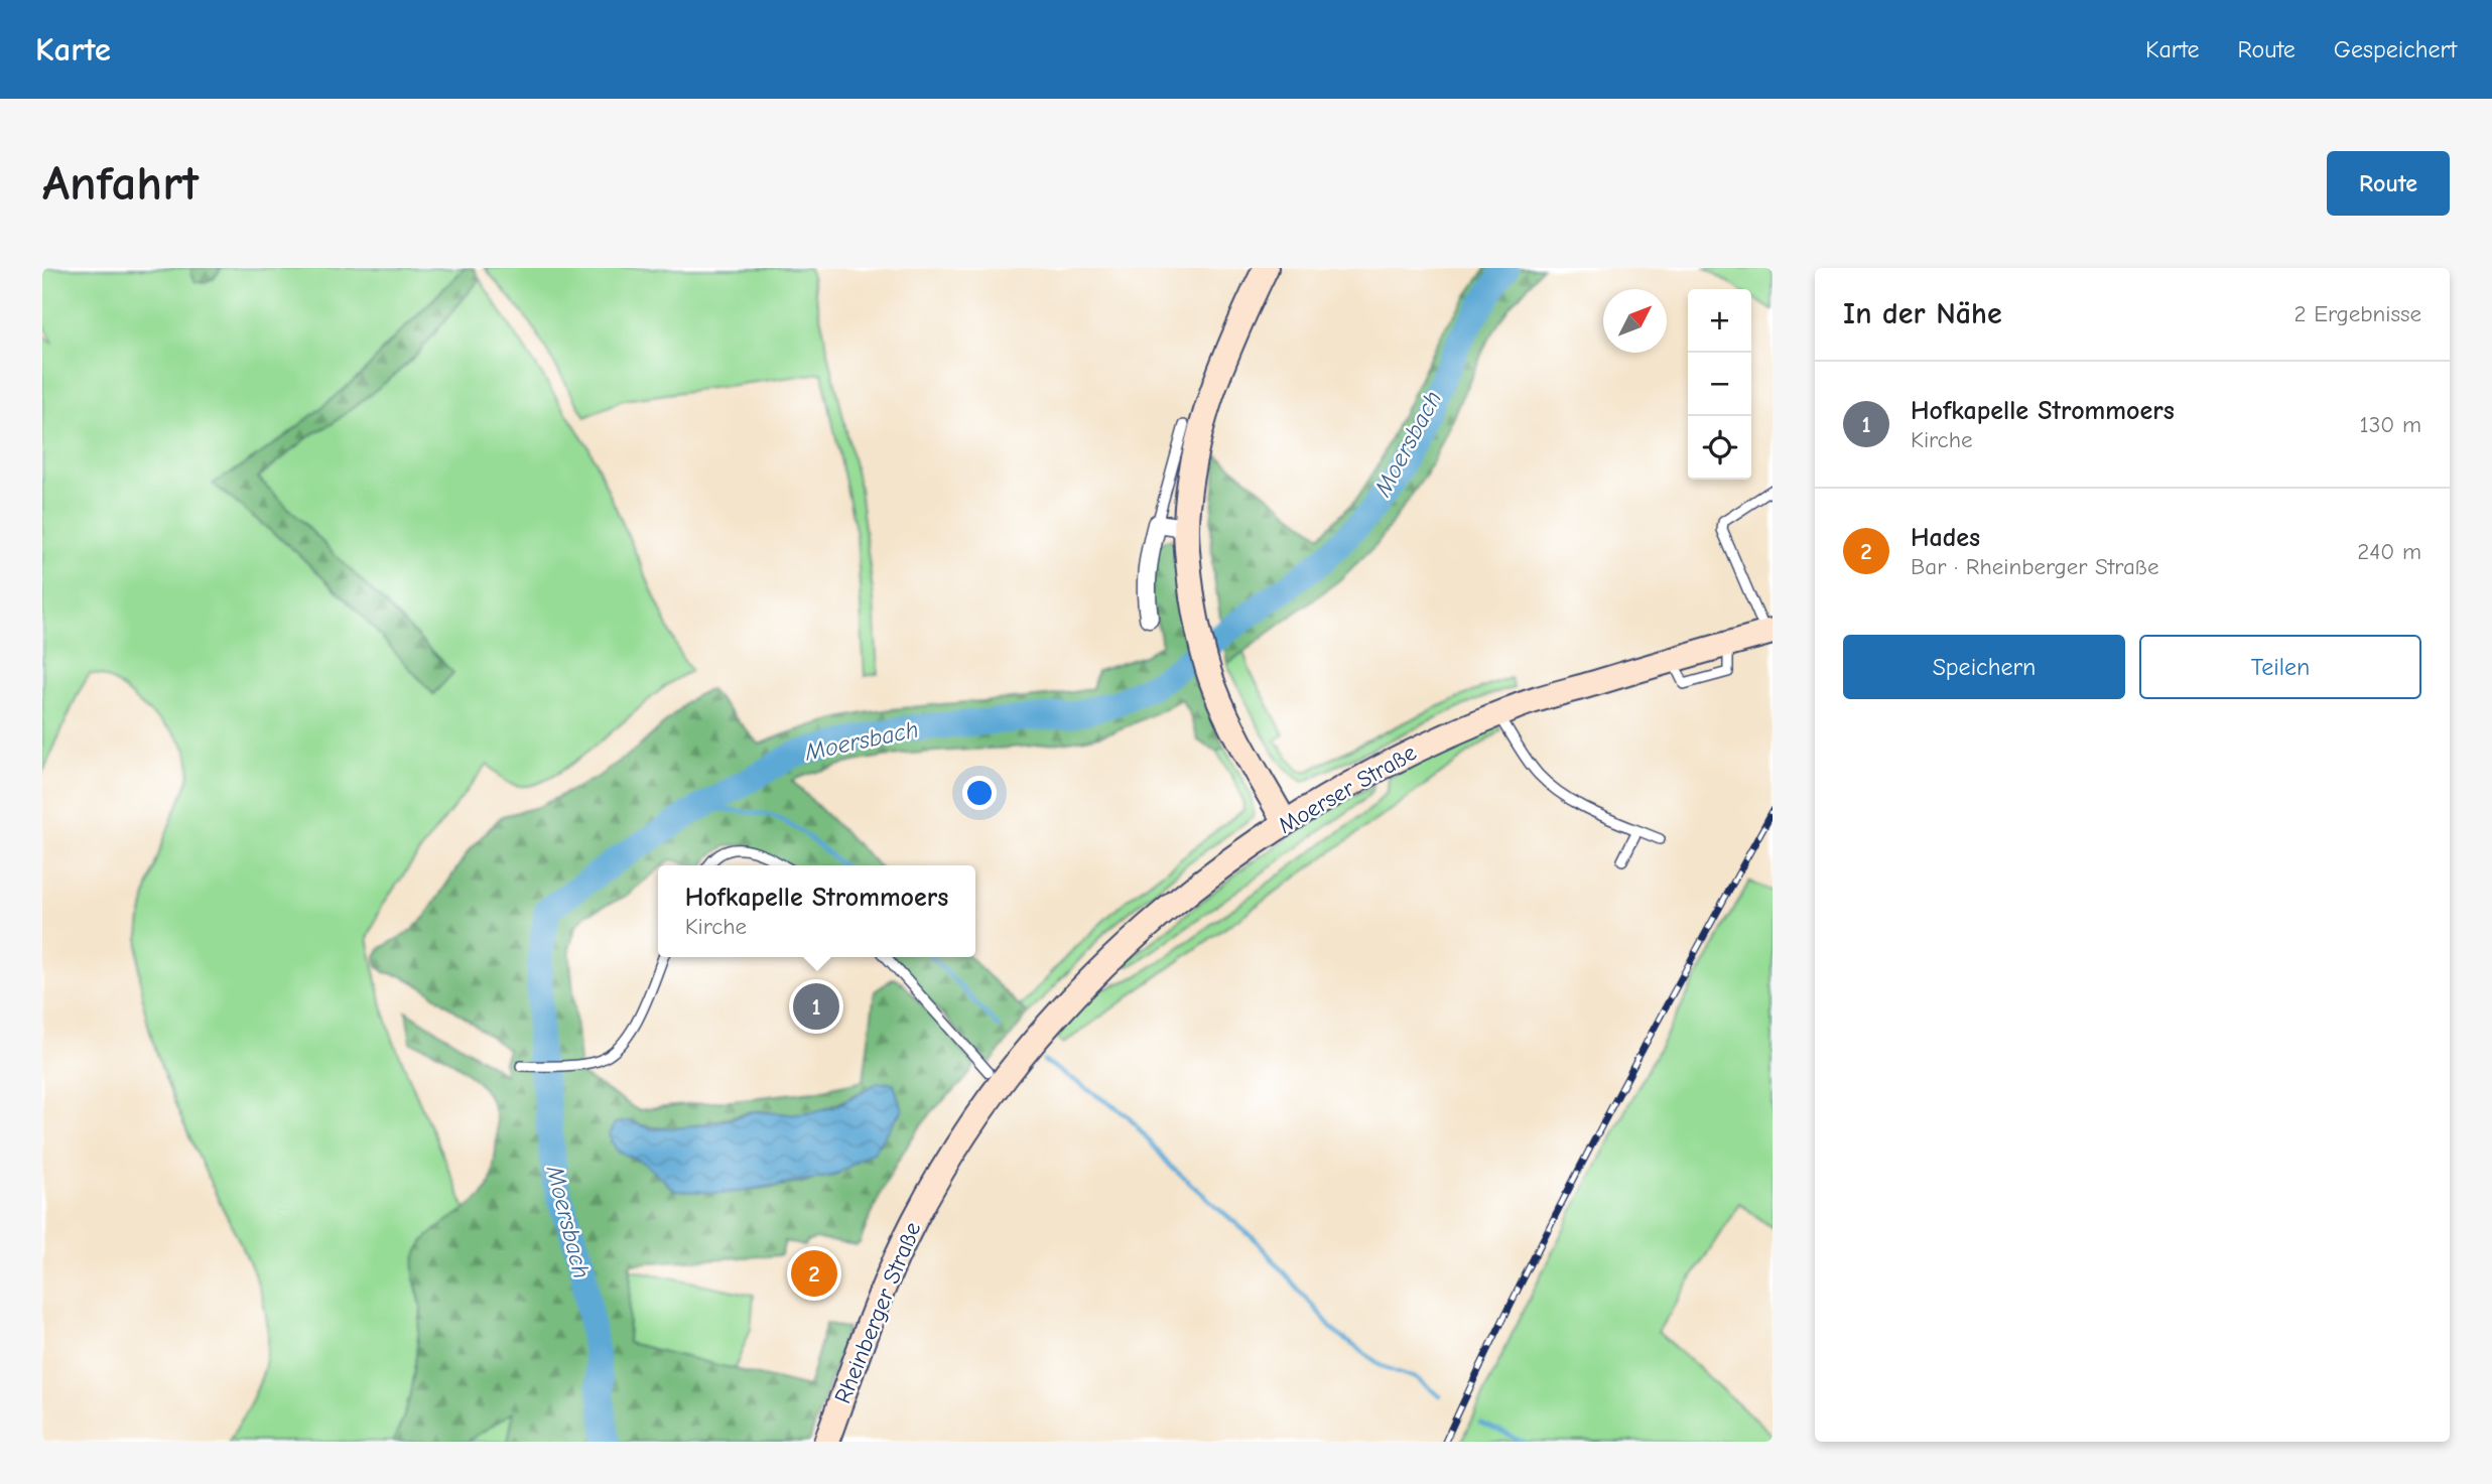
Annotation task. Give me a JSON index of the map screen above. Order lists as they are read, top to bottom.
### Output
{
  "streets": {
    "main road": ["Moerser Straße", "Rheinberger Straße"]
  },
  "crossings": [
    ["Moerser Straße", "Rheinberger Straße"]
  ],
  "water": ["Moersbach"],
  "north": "top right",
  "page": {
    "header": "Karte",
    "nav": ["Karte", "Route", "Gespeichert"],
    "buttons": [
      "Route",
      ["Speichern", "Teilen"]
    ],
    "title": "Anfahrt",
    "heading": ["In der Nähe", "2 Ergebnisse"],
    "map_buttons": ["+", "−"],
    "list": [
      {
        "mark": "1",
        "name": "Hofkapelle Strommoers",
        "note": "Kirche",
        "value": "130 m"
      },
      {
        "mark": "2",
        "name": "Hades",
        "note": "Bar · Rheinberger Straße",
        "value": "240 m"
      }
    ],
    "popup": ["Hofkapelle Strommoers", "Kirche"],
    "pins": ["1", "2"]
  }
}
